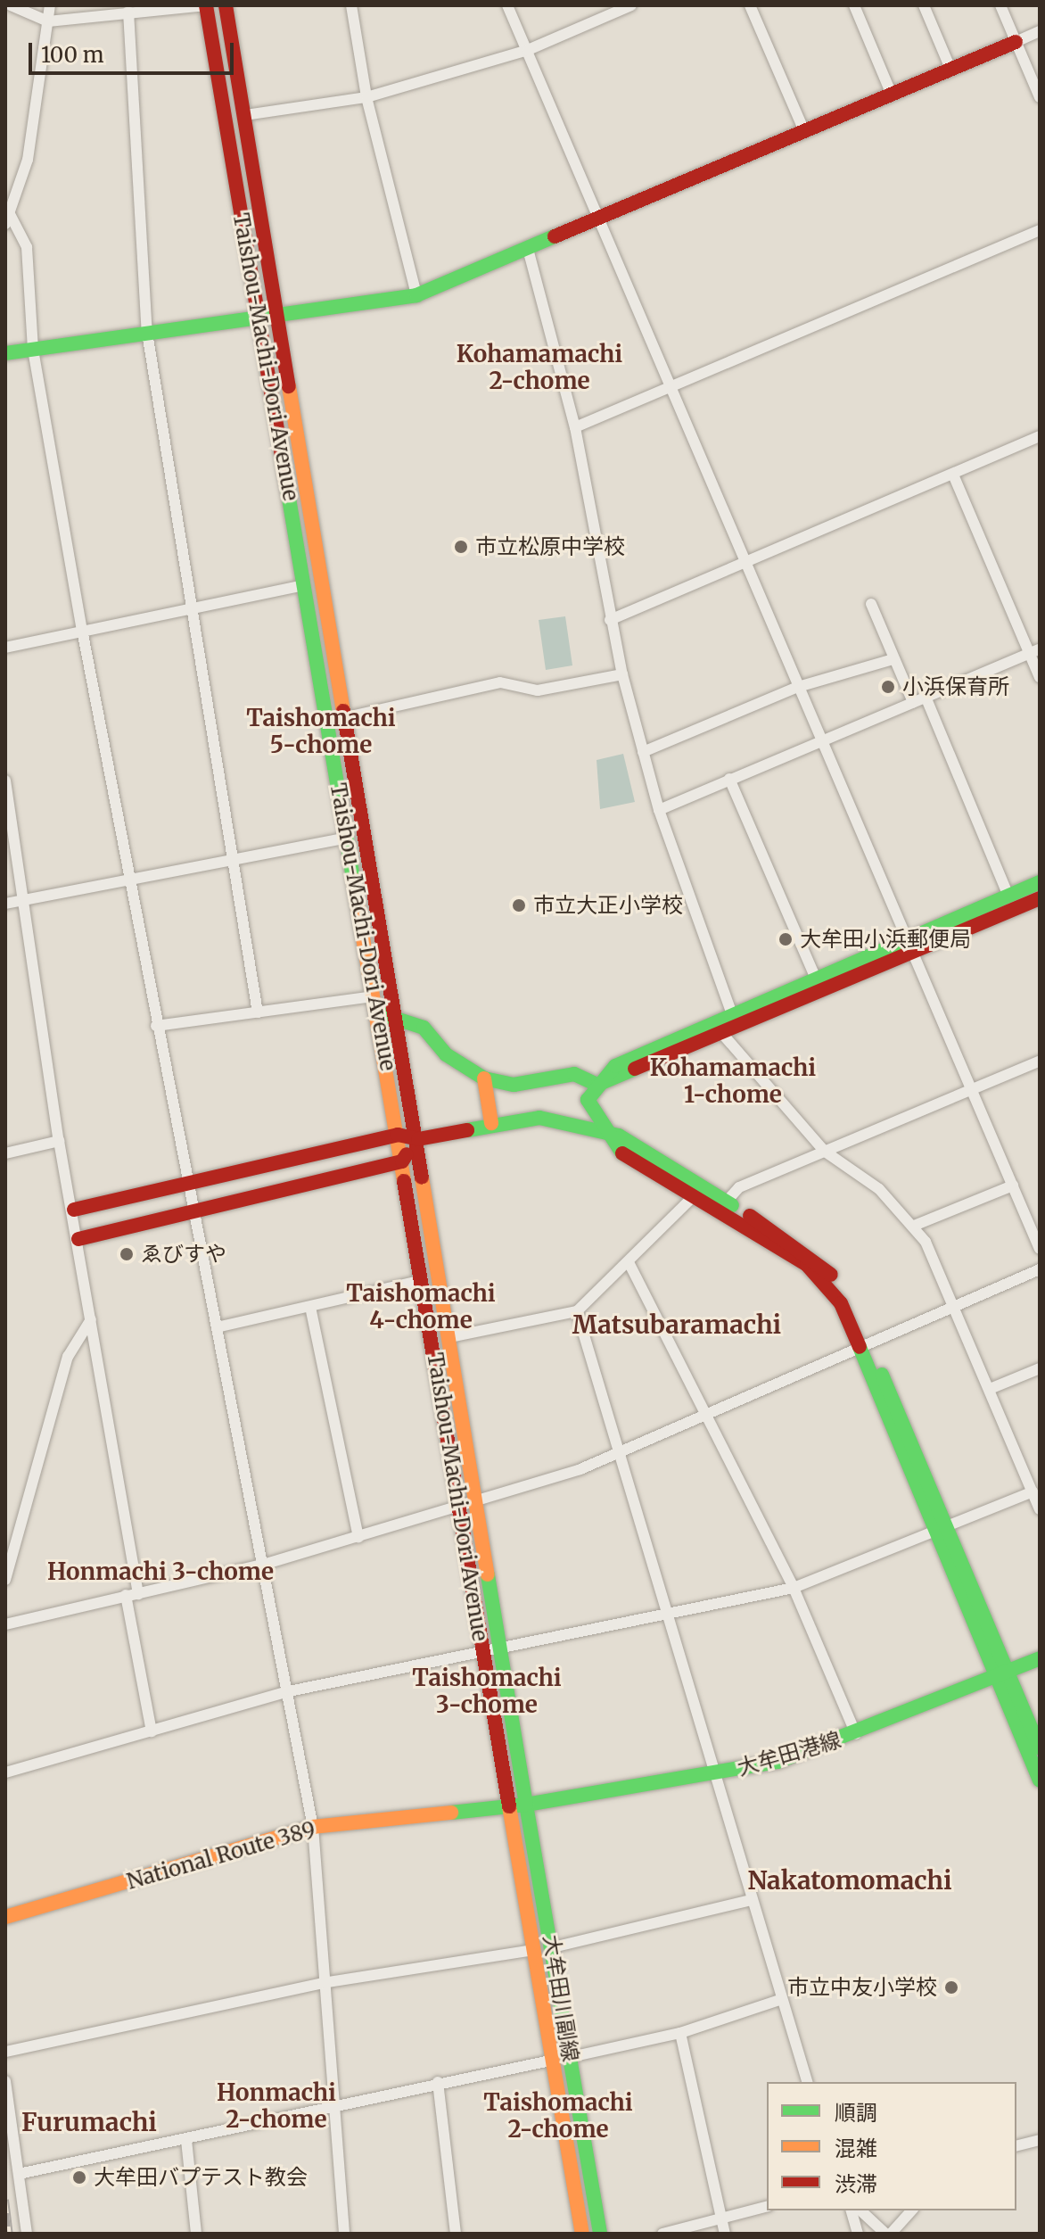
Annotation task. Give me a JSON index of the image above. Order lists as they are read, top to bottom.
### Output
{
  "streets": {
    "main road": [
      "Taishou-Machi-Dori Avenue",
      "大牟田港線",
      "National Route 389",
      "大牟田川副線"
    ]
  },
  "crossings": [
    ["Taishou-Machi-Dori Avenue", "大牟田港線"],
    ["Taishou-Machi-Dori Avenue", "National Route 389"],
    ["Taishou-Machi-Dori Avenue", "大牟田川副線"],
    ["大牟田港線", "National Route 389"],
    ["大牟田港線", "大牟田川副線"],
    ["National Route 389", "大牟田川副線"]
  ],
  "districts": [
    "Kohamamachi 2-chome",
    "Taishomachi 5-chome",
    "Kohamamachi 1-chome",
    "Taishomachi 4-chome",
    "Matsubaramachi",
    "Honmachi 3-chome",
    "Taishomachi 3-chome",
    "Nakatomomachi",
    "Honmachi 2-chome",
    "Taishomachi 2-chome",
    "Furumachi"
  ],
  "places": [
    "市立松原中学校",
    "小浜保育所",
    "市立大正小学校",
    "大牟田小浜郵便局",
    "ゑびすや",
    "市立中友小学校",
    "大牟田バプテスト教会"
  ],
  "legend": ["順調", "混雑", "渋滞"],
  "scale_bar": "100 m"
}
